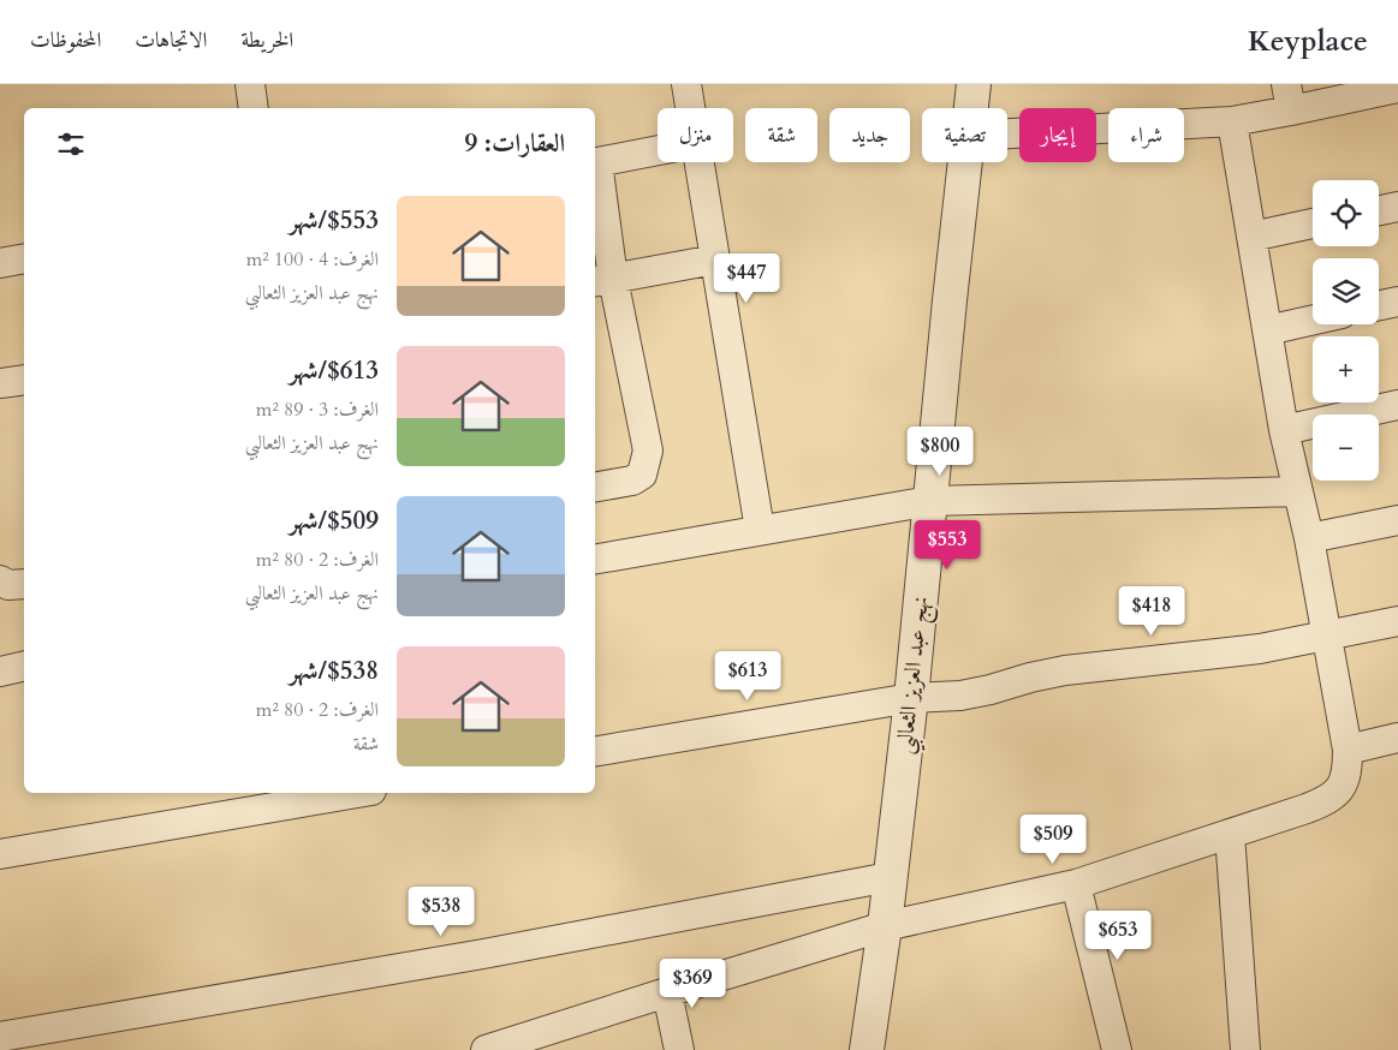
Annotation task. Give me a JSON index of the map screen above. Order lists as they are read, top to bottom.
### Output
{
  "streets": {
    "street": ["نهج عبد العزيز الثعالبي"]
  },
  "page": {
    "header": "Keyplace",
    "nav": ["الخريطة", "الاتجاهات", "المحفوظات"],
    "chip": [
      "شراء",
      "إيجار",
      "تصفية",
      "جديد",
      "شقة",
      "منزل"
    ],
    "heading": "العقارات: 9",
    "map_buttons": ["+", "−"],
    "list": [
      {
        "name": "$553/شهر",
        "note": "الغرف: 4 · 100 m² · نهج عبد العزيز الثعالبي"
      },
      {
        "name": "$613/شهر",
        "note": "الغرف: 3 · 89 m² · نهج عبد العزيز الثعالبي"
      },
      {
        "name": "$509/شهر",
        "note": "الغرف: 2 · 80 m² · نهج عبد العزيز الثعالبي"
      },
      {
        "name": "$538/شهر",
        "note": "الغرف: 2 · 80 m² · شقة"
      }
    ],
    "price": [
      "$447",
      "$800",
      "$553",
      "$418",
      "$613",
      "$509",
      "$538",
      "$653",
      "$369"
    ]
  }
}
